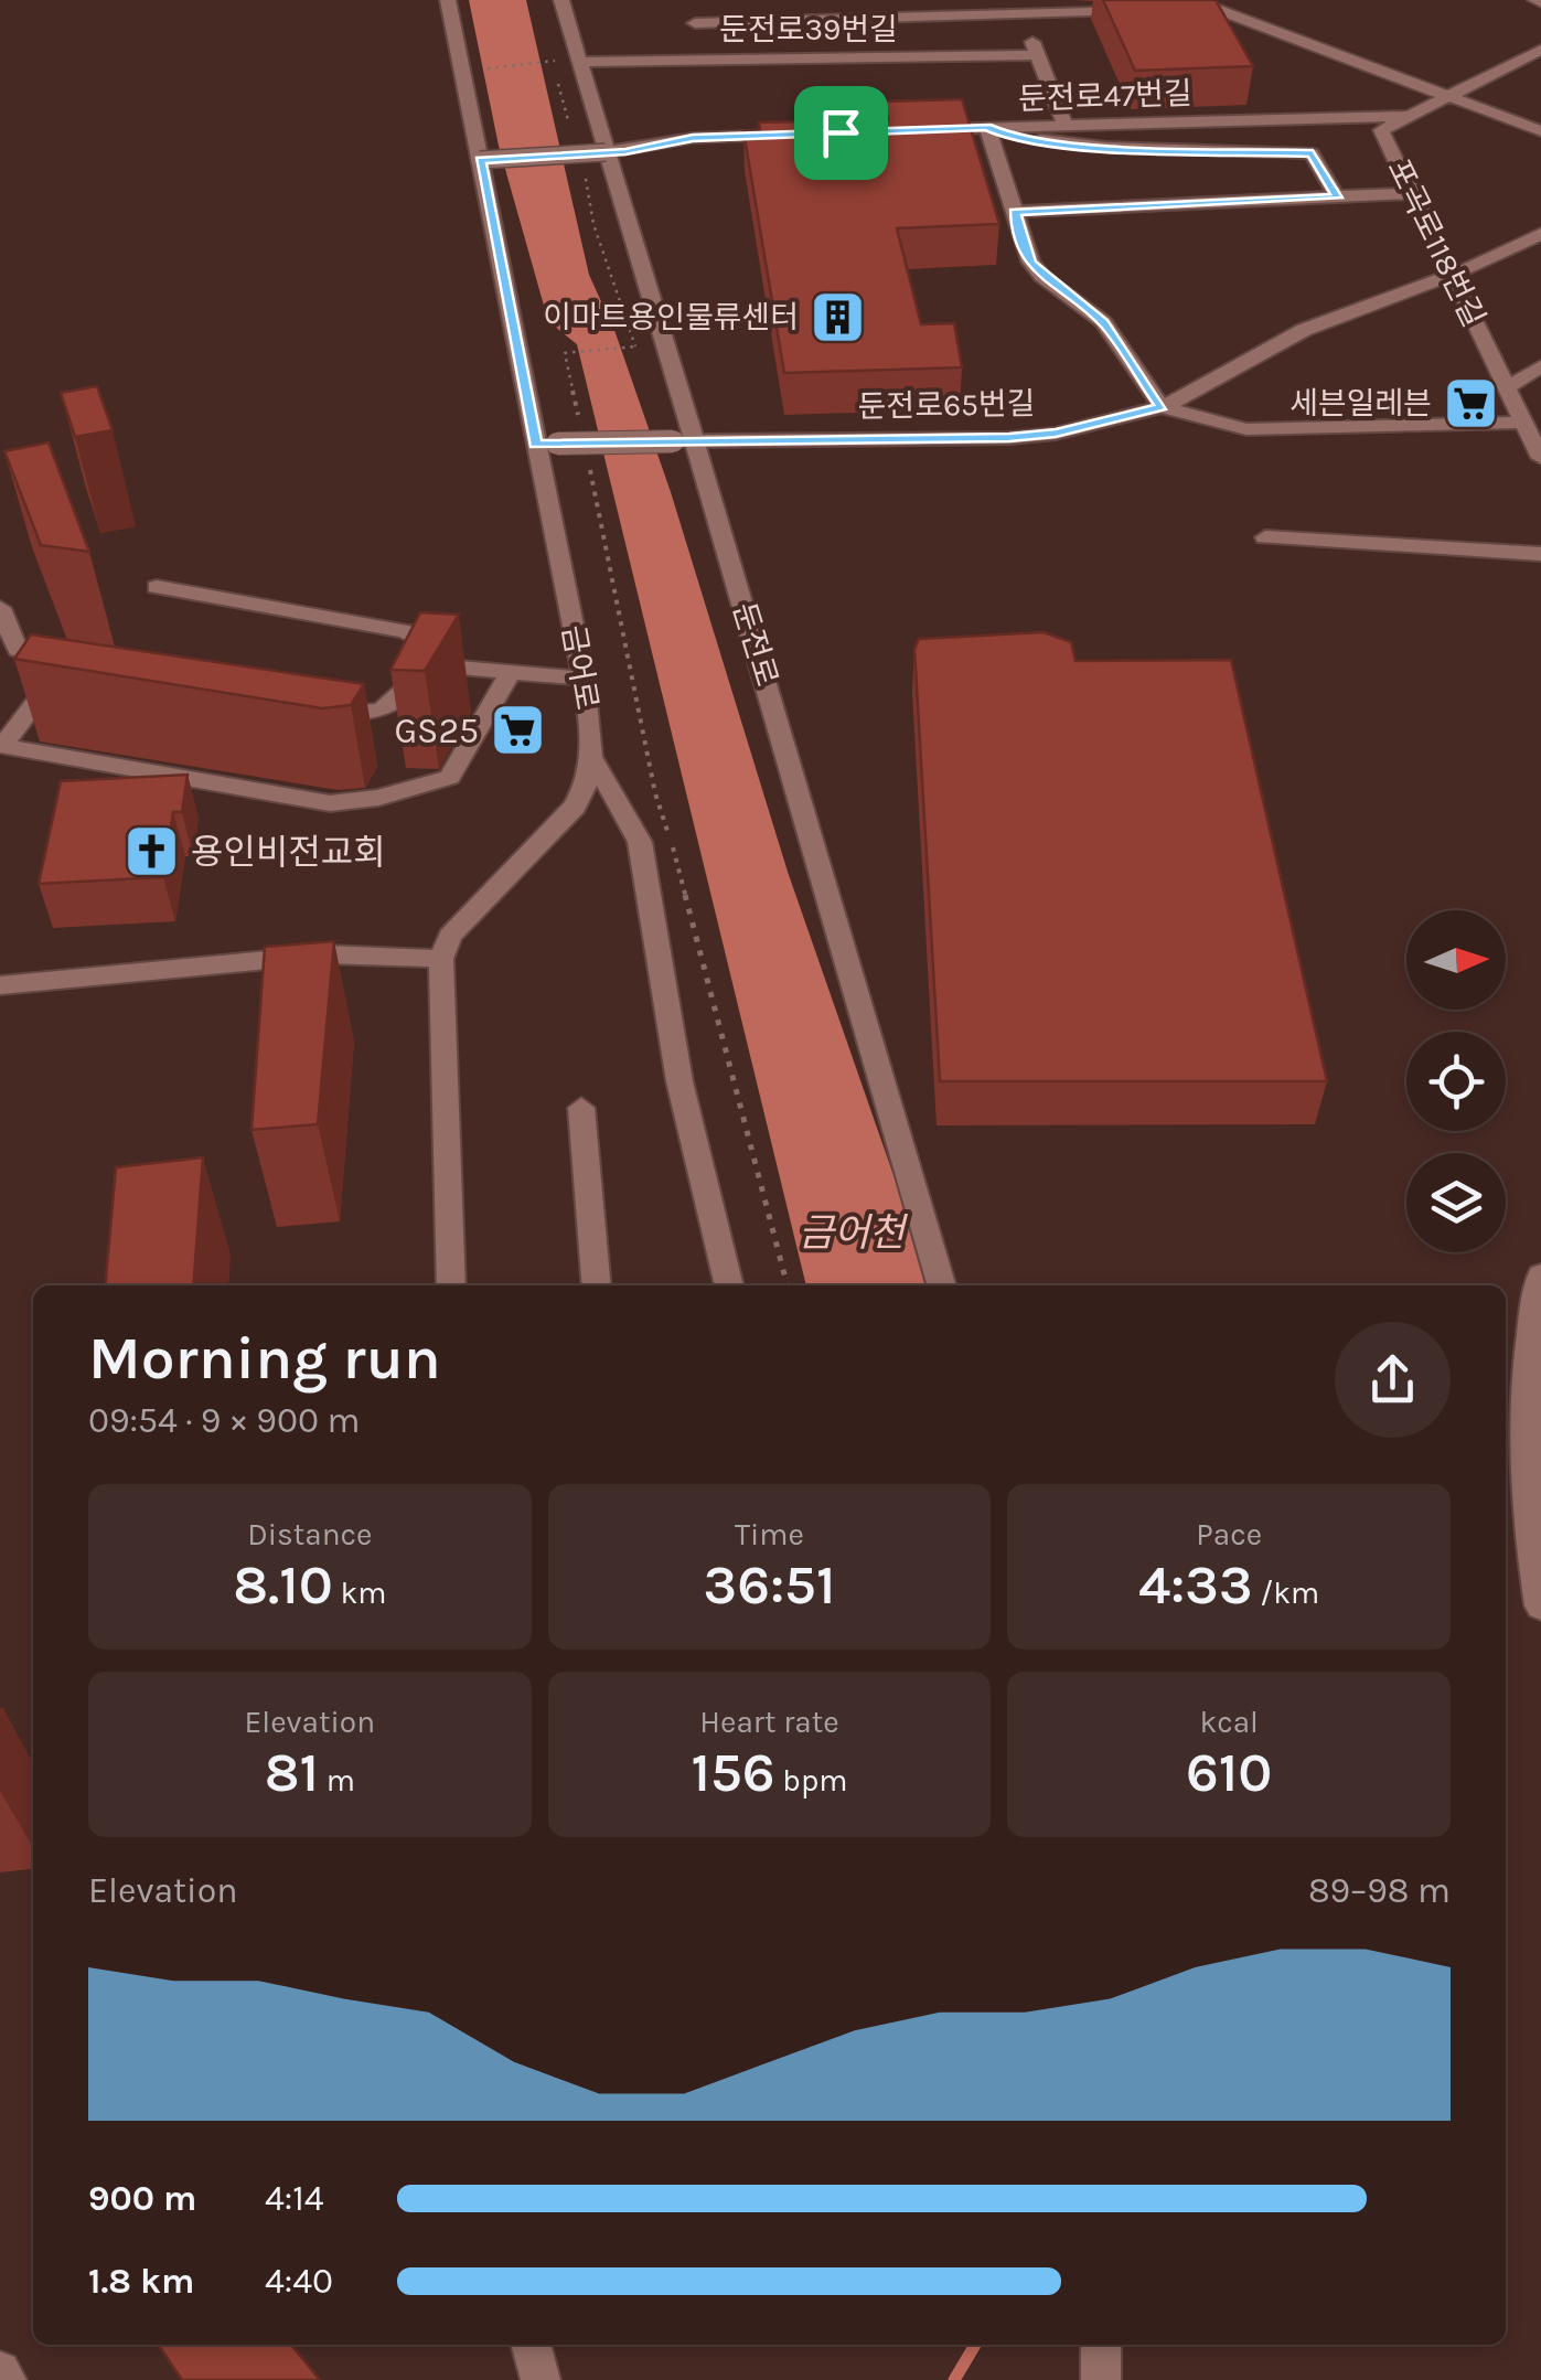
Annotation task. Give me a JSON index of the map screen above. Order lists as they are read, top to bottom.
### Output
{
  "streets": {
    "street": [
      "둔전로39번길",
      "둔전로47번길",
      "포곡로118번길",
      "둔전로65번길",
      "둔전로",
      "금어로"
    ]
  },
  "crossings": [
    ["둔전로39번길", "둔전로"],
    ["둔전로47번길", "포곡로118번길"],
    ["포곡로118번길", "둔전로65번길"],
    ["둔전로65번길", "둔전로"],
    ["둔전로65번길", "금어로"]
  ],
  "water": ["금어천"],
  "places": {
    "building": ["이마트용인물류센터"],
    "supermarket": ["세븐일레븐", "GS25"],
    "church": ["용인비전교회"]
  },
  "north": "right",
  "page": {
    "heading": ["Morning run", "09:54 · 9 × 900 m"],
    "stats": [
      ["Distance", "8.10 km"],
      ["Time", "36:51"],
      ["Pace", "4:33 /km"],
      ["Elevation", "81 m"],
      ["Heart rate", "156 bpm"],
      ["kcal", "610"]
    ],
    "chart": ["Elevation", "89–98 m"],
    "list": [
      {
        "name": "900 m",
        "note": "4:14"
      },
      {
        "name": "1.8 km",
        "note": "4:40"
      }
    ]
  }
}
